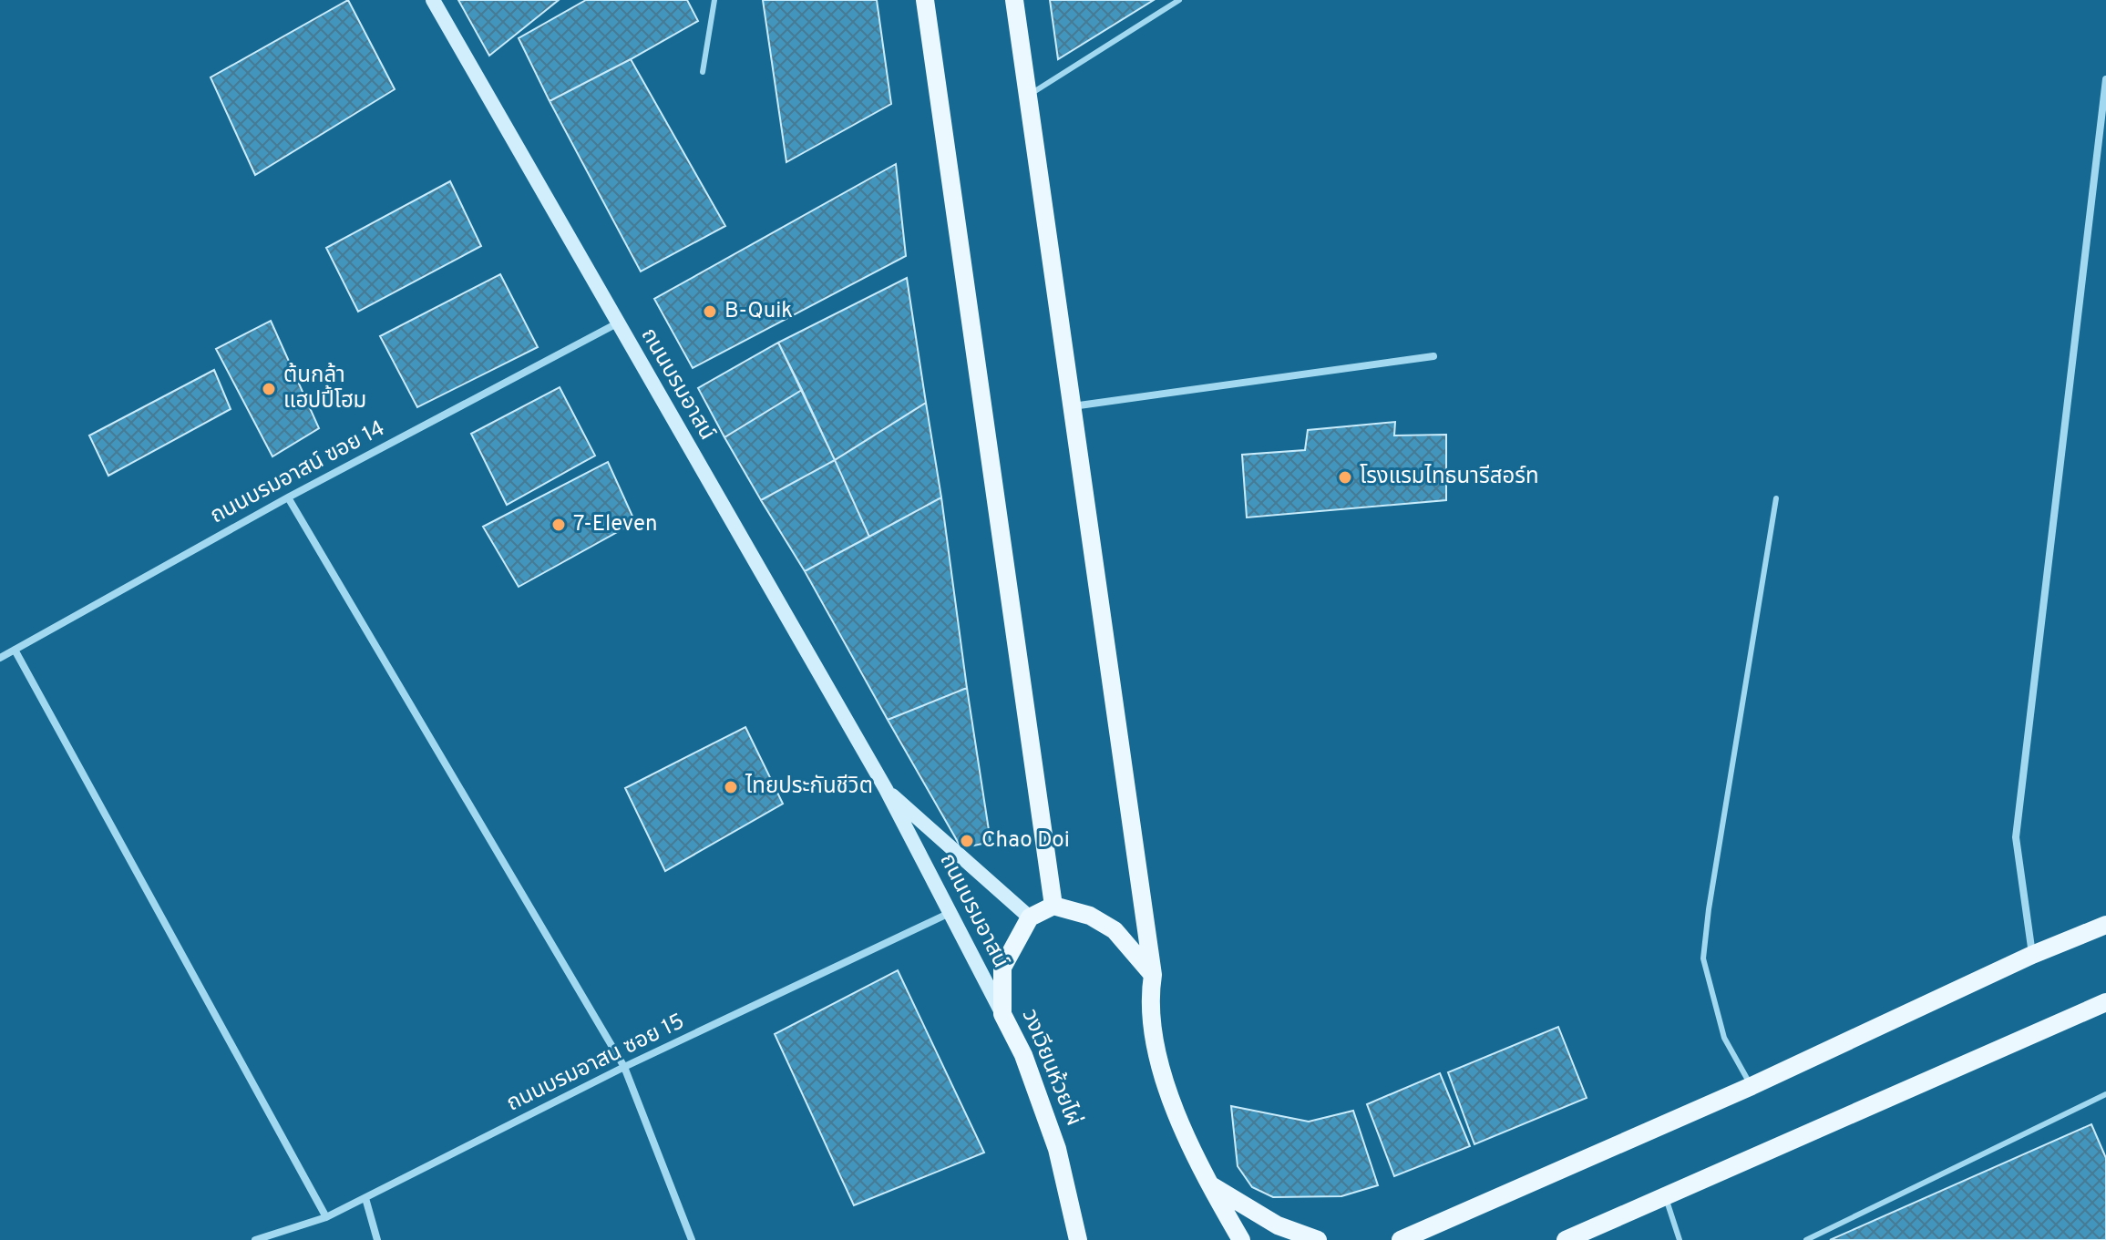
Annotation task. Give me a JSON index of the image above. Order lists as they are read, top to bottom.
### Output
{
  "streets": {
    "main road": ["ถนนบรมอาสน์", "วงเวียนห้วยไผ่"],
    "street": ["ถนนบรมอาสน์ ฃอย 14", "ถนนบรมอาสน ซอย 15"]
  },
  "crossings": [
    ["ถนนบรมอาสน์", "ถนนบรมอาสน์ ฃอย 14"],
    ["ถนนบรมอาสน์", "ถนนบรมอาสน ซอย 15"],
    ["ถนนบรมอาสน์", "วงเวียนห้วยไผ่"]
  ],
  "places": [
    "B-Quik",
    "ต้นกล้า แฮปปี้โฮม",
    "โรงแรมไทธนารีสอร์ท",
    "7-Eleven",
    "ไทยประกันชีวิต",
    "Chao Doi"
  ]
}
